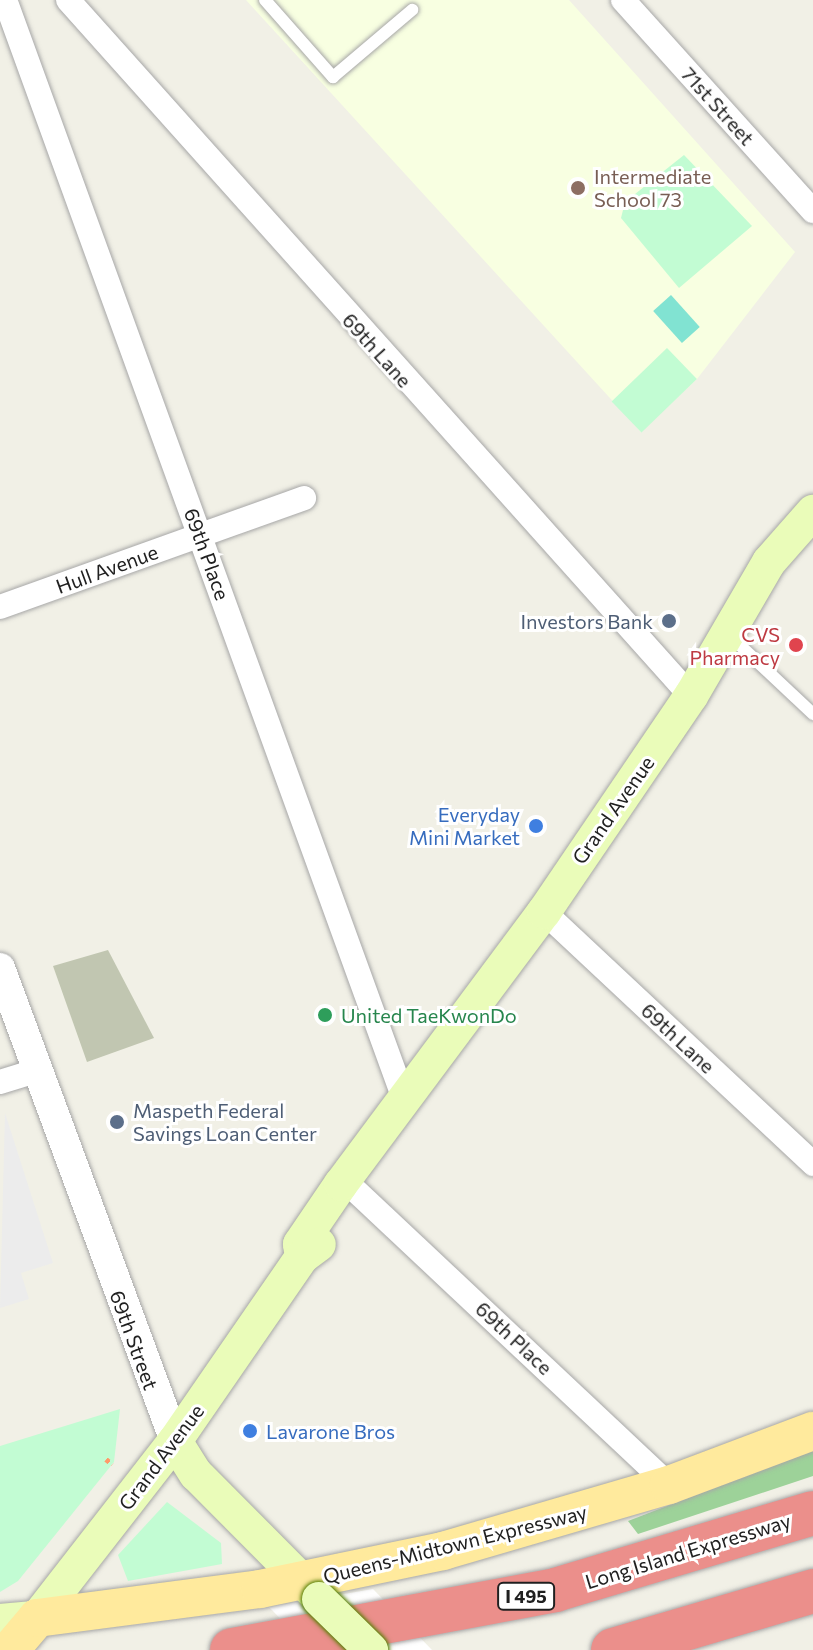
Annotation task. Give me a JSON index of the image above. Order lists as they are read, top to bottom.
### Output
{
  "streets": {
    "highway": ["Long Island Expressway", "I 495"],
    "main road": ["Grand Avenue", "69th Street", "Queens-Midtown Expressway"],
    "street": [
      "71st Street",
      "69th Lane",
      "69th Place",
      "Hull Avenue"
    ]
  },
  "crossings": [
    ["69th Lane", "Grand Avenue"],
    ["69th Place", "Hull Avenue"],
    ["69th Place", "Grand Avenue"],
    ["69th Place", "Queens-Midtown Expressway"],
    ["Grand Avenue", "69th Street"],
    ["Grand Avenue", "Queens-Midtown Expressway"],
    ["69th Street", "Queens-Midtown Expressway"]
  ],
  "places": [
    "Intermediate School 73",
    "Investors Bank",
    "CVS Pharmacy",
    "Everyday Mini Market",
    "United TaeKwonDo",
    "Maspeth Federal Savings Loan Center",
    "Lavarone Bros"
  ]
}
